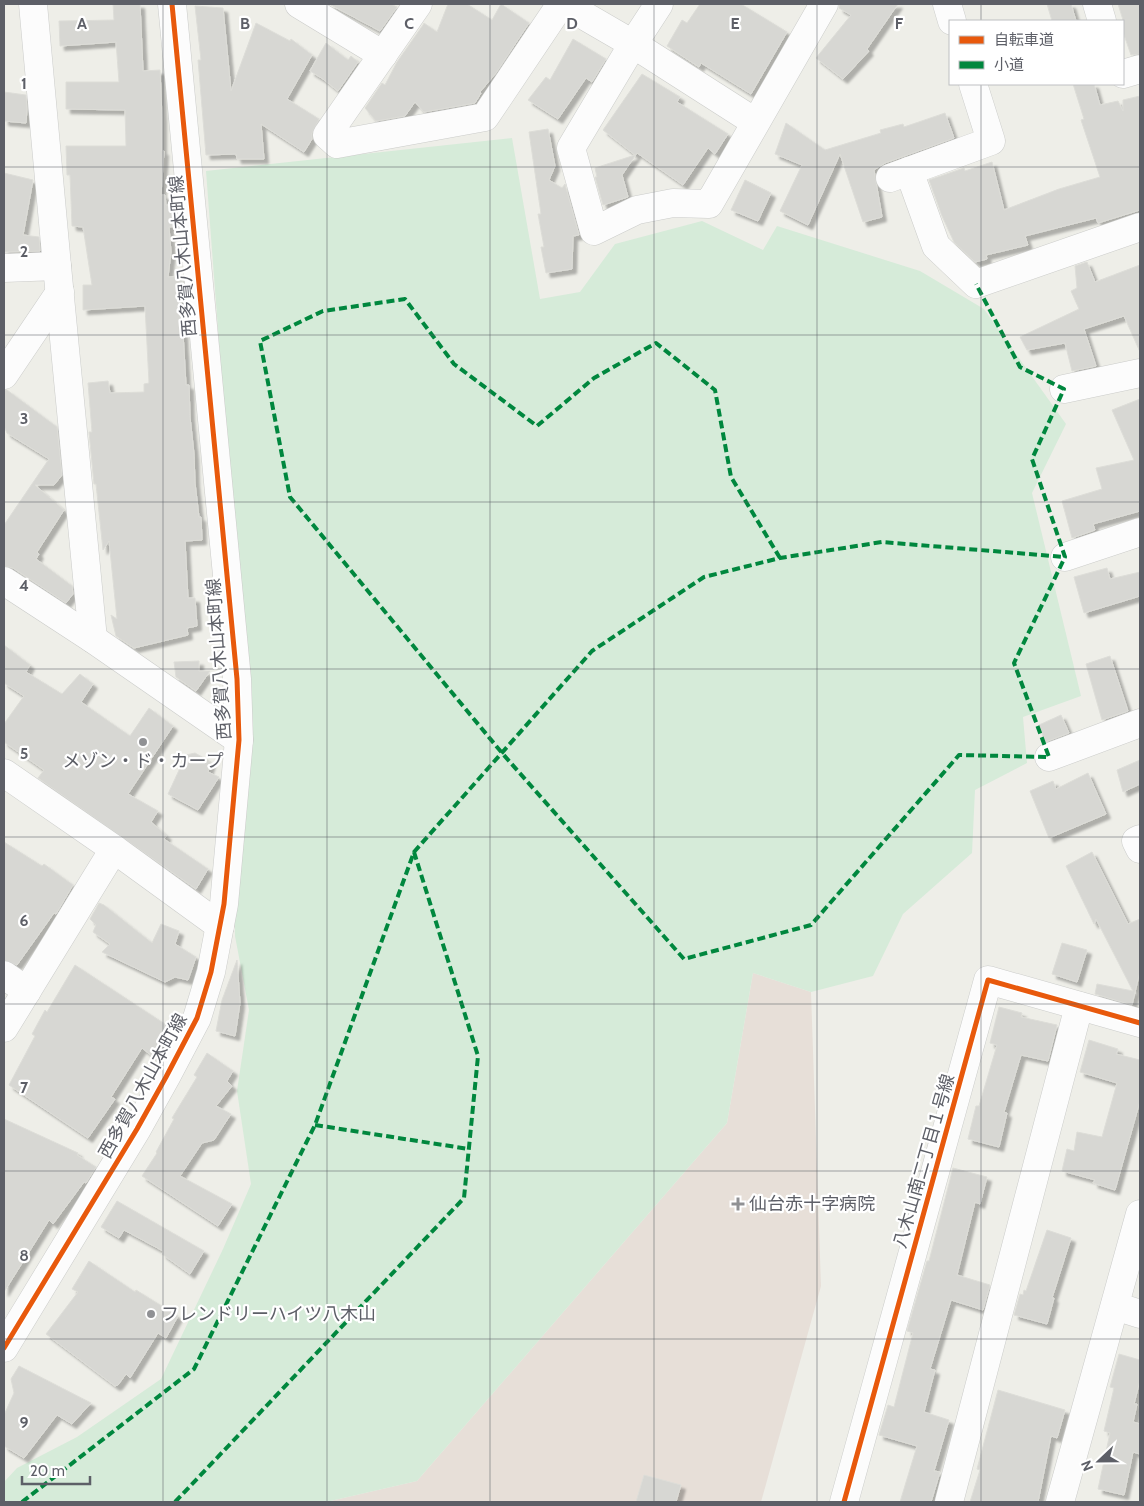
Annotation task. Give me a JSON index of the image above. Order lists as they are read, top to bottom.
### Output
{
  "streets": {
    "street": ["西多賀八木山本町線", "八木山南二丁目１号線"]
  },
  "places": {
    "other": ["メゾン・ド・カープ", "フレンドリーハイツ八木山"],
    "health": ["仙台赤十字病院"]
  },
  "legend": ["自転車道", "小道"],
  "scale_bar": "20 m",
  "north": "left",
  "grid": {
    "columns": [
      "A",
      "B",
      "C",
      "D",
      "E",
      "F"
    ],
    "rows": [
      "1",
      "2",
      "3",
      "4",
      "5",
      "6",
      "7",
      "8",
      "9"
    ]
  }
}
